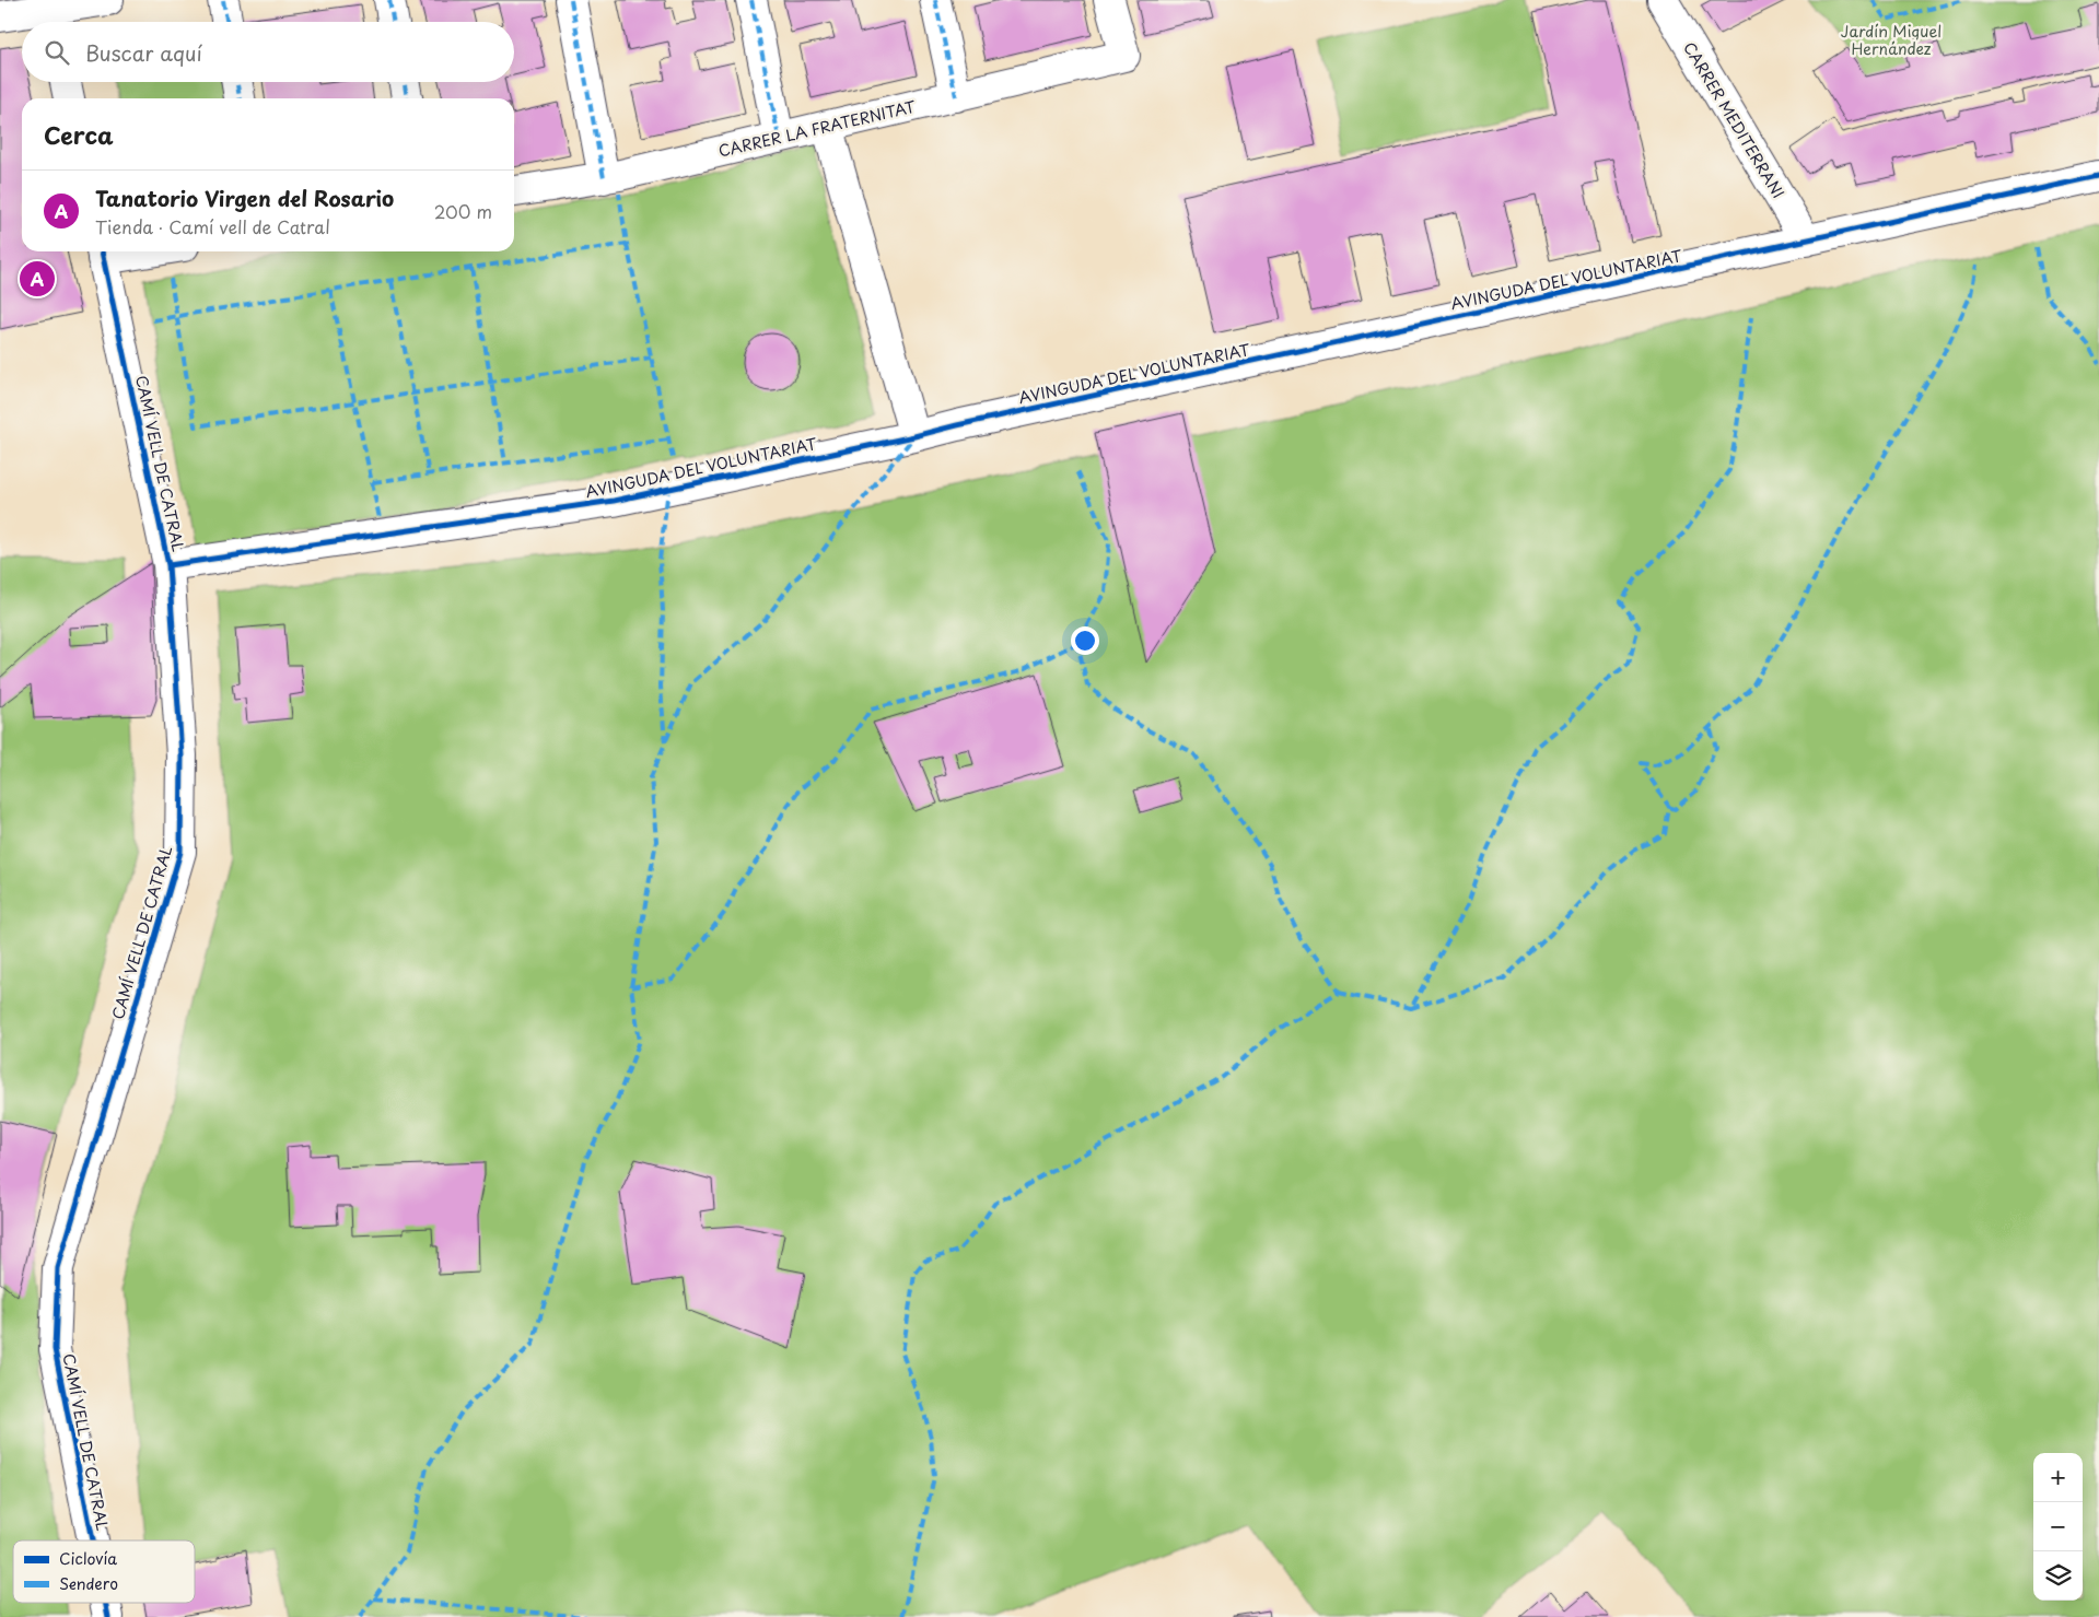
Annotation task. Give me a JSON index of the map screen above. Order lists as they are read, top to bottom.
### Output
{
  "streets": {
    "street": [
      "CARRER MEDITERRANI",
      "CARRER LA FRATERNITAT",
      "AVINGUDA DEL VOLUNTARIAT",
      "CAMÍ VELL DE CATRAL"
    ]
  },
  "crossings": [
    ["CARRER MEDITERRANI", "AVINGUDA DEL VOLUNTARIAT"],
    ["AVINGUDA DEL VOLUNTARIAT", "CAMÍ VELL DE CATRAL"]
  ],
  "parks": ["Jardín Miguel Hernández"],
  "legend": ["Ciclovía", "Sendero"],
  "page": {
    "search": "Buscar aquí",
    "heading": "Cerca",
    "list": [
      {
        "mark": "A",
        "name": "Tanatorio Virgen del Rosario",
        "note": "Tienda · Camí vell de Catral",
        "value": "200 m"
      }
    ],
    "pins": "A",
    "map_buttons": ["+", "−"]
  }
}
